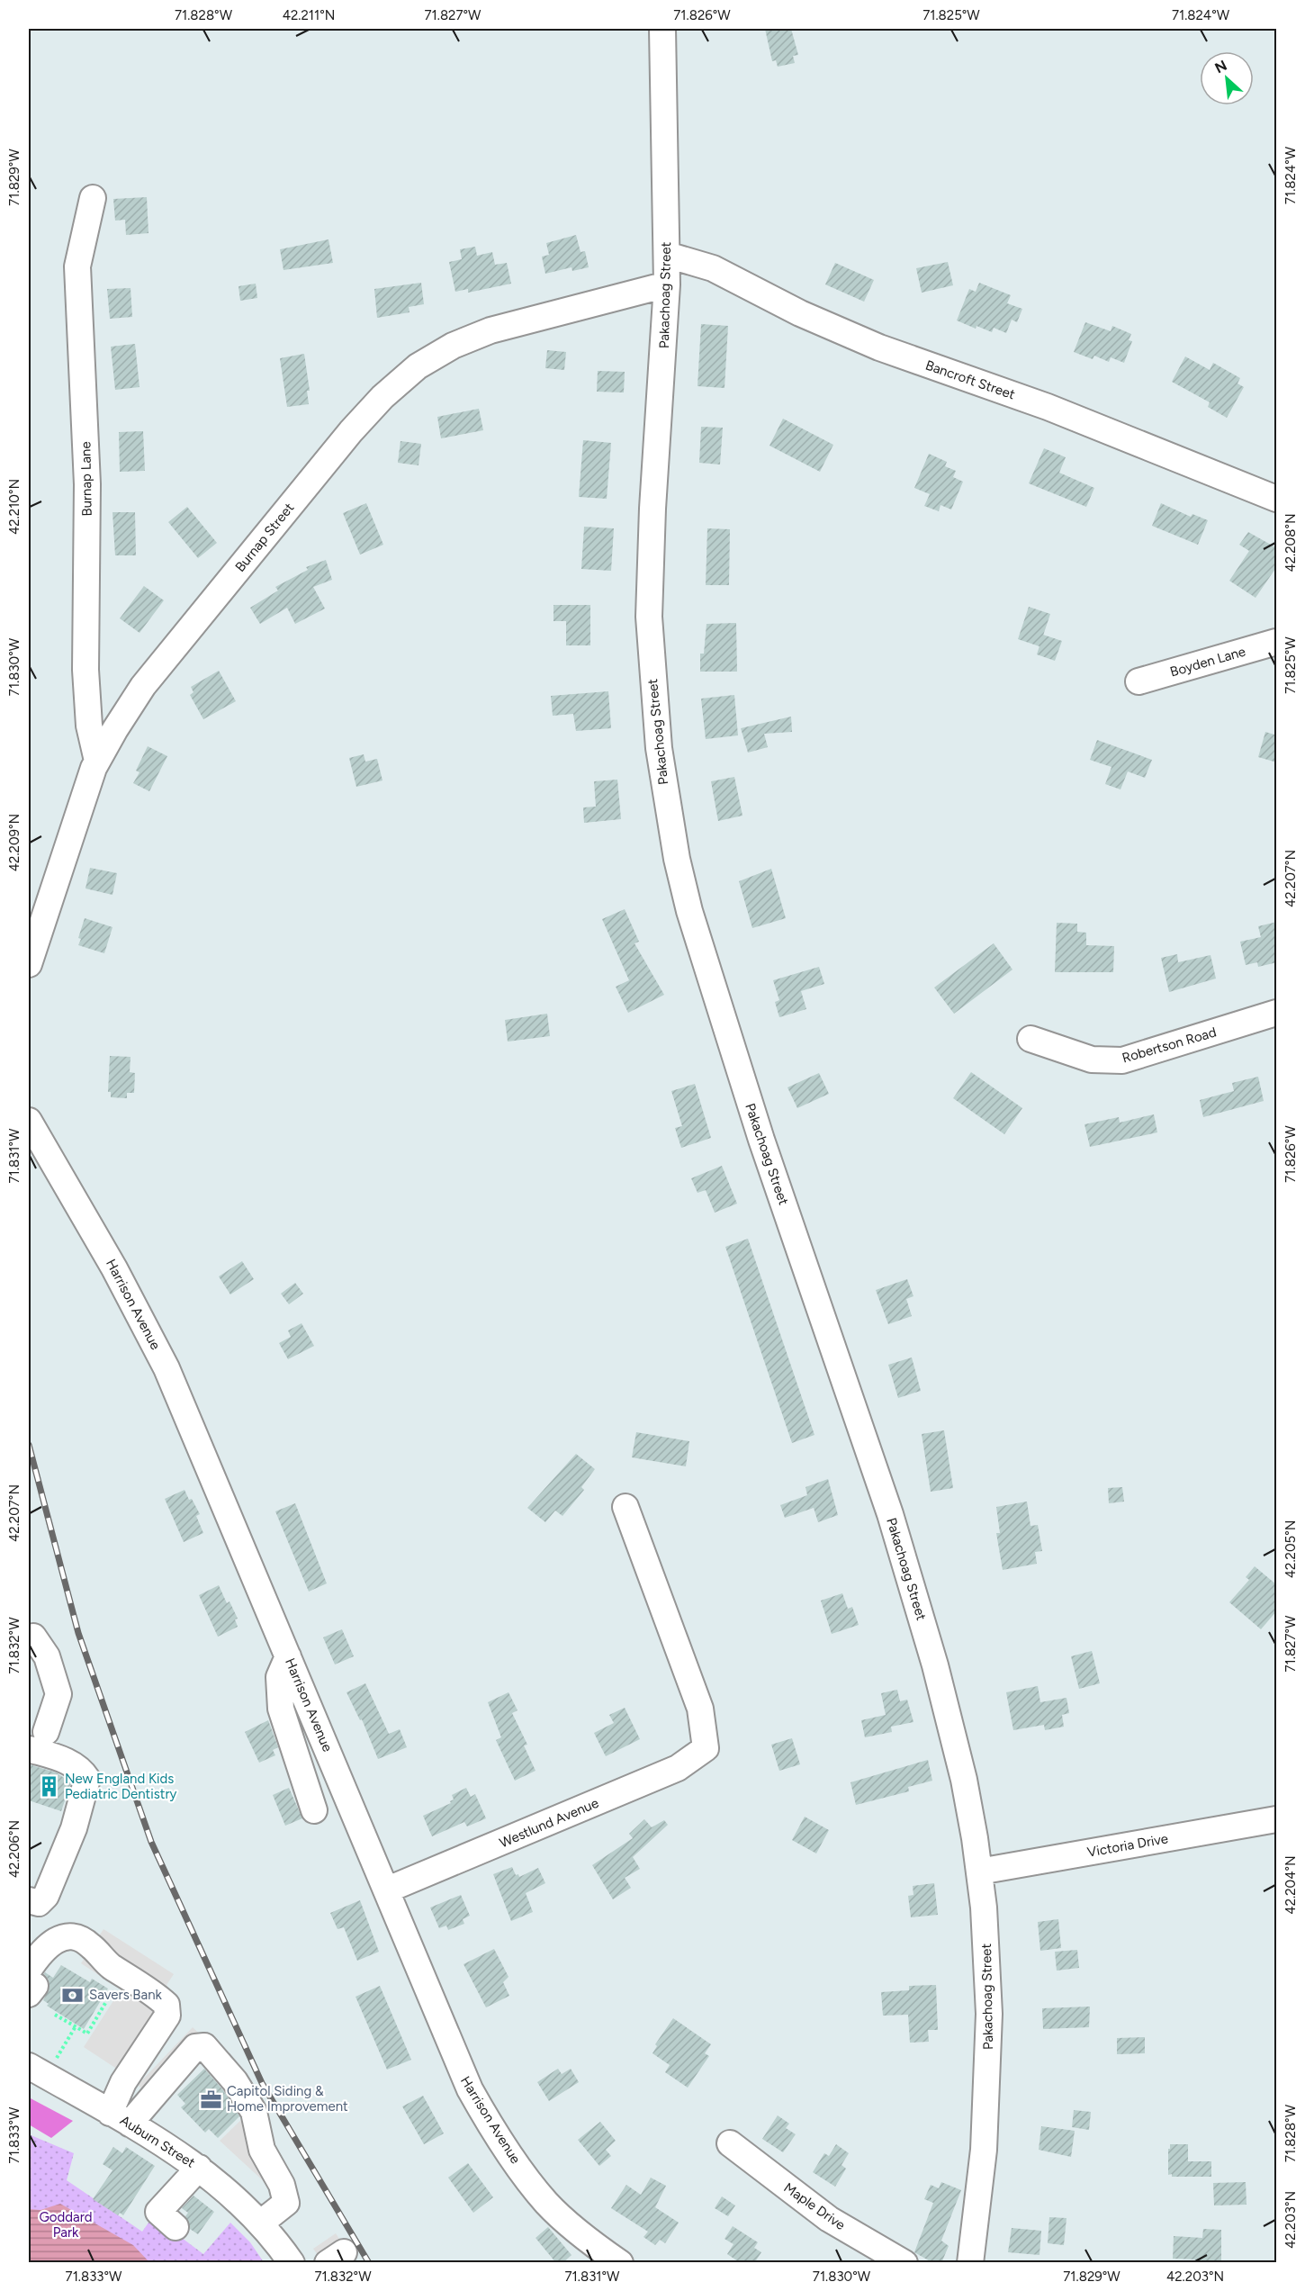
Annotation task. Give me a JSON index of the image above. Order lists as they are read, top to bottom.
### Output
{
  "streets": {
    "street": [
      "Pakachoag Street",
      "Bancroft Street",
      "Burnap Lane",
      "Burnap Street",
      "Boyden Lane",
      "Robertson Road",
      "Harrison Avenue",
      "Westlund Avenue",
      "Victoria Drive",
      "Auburn Street",
      "Maple Drive"
    ]
  },
  "crossings": [
    ["Pakachoag Street", "Bancroft Street"],
    ["Pakachoag Street", "Burnap Street"],
    ["Pakachoag Street", "Victoria Drive"],
    ["Burnap Lane", "Burnap Street"],
    ["Harrison Avenue", "Westlund Avenue"]
  ],
  "parks": ["Goddard Park"],
  "places": {
    "building": ["New England Kids Pediatric Dentistry"],
    "bank": ["Savers Bank"],
    "office": ["Capitol Siding & Home Improvement"]
  },
  "north": "top left",
  "coordinates": [
    "71.828°W",
    "42.211°N",
    "71.827°W",
    "71.826°W",
    "71.825°W",
    "71.824°W",
    "71.829°W",
    "42.210°N",
    "42.208°N",
    "71.830°W",
    "42.209°N",
    "42.207°N",
    "71.831°W",
    "42.205°N",
    "71.832°W",
    "42.206°N",
    "42.204°N",
    "71.833°W",
    "42.203°N"
  ]
}
